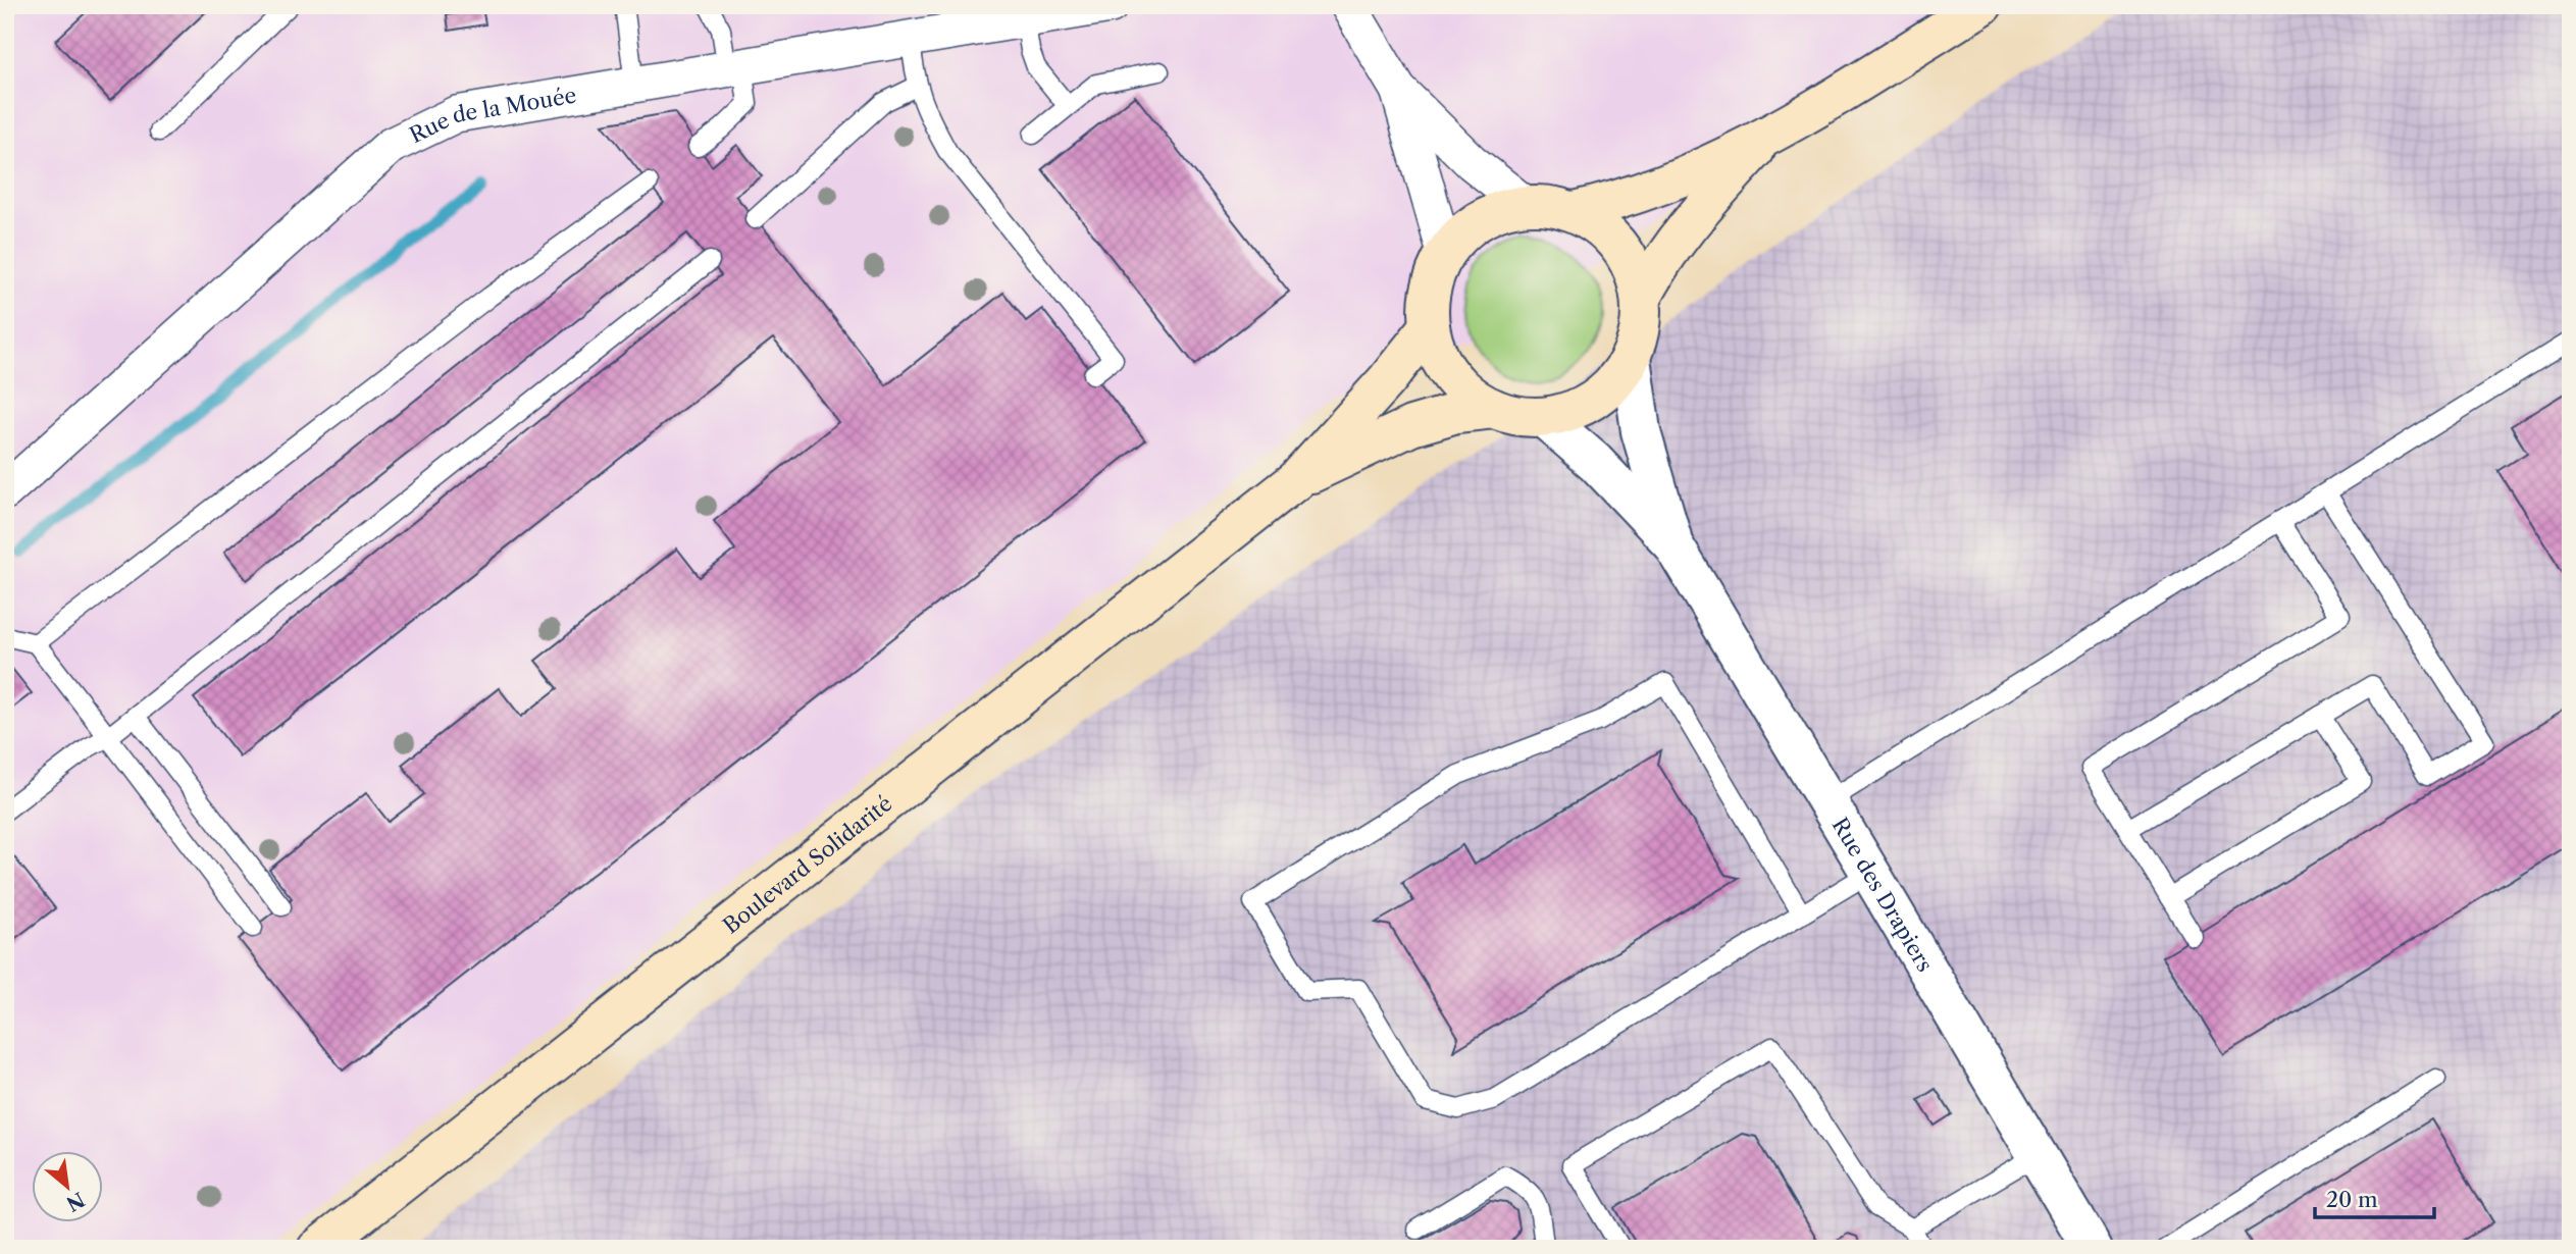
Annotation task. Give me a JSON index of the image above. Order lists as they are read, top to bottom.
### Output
{
  "streets": {
    "main road": ["Boulevard Solidarité"],
    "street": ["Rue de la Mouée", "Rue des Drapiers"]
  },
  "crossings": [
    ["Boulevard Solidarité", "Rue des Drapiers"]
  ],
  "scale_bar": "20 m",
  "north": "bottom right"
}
